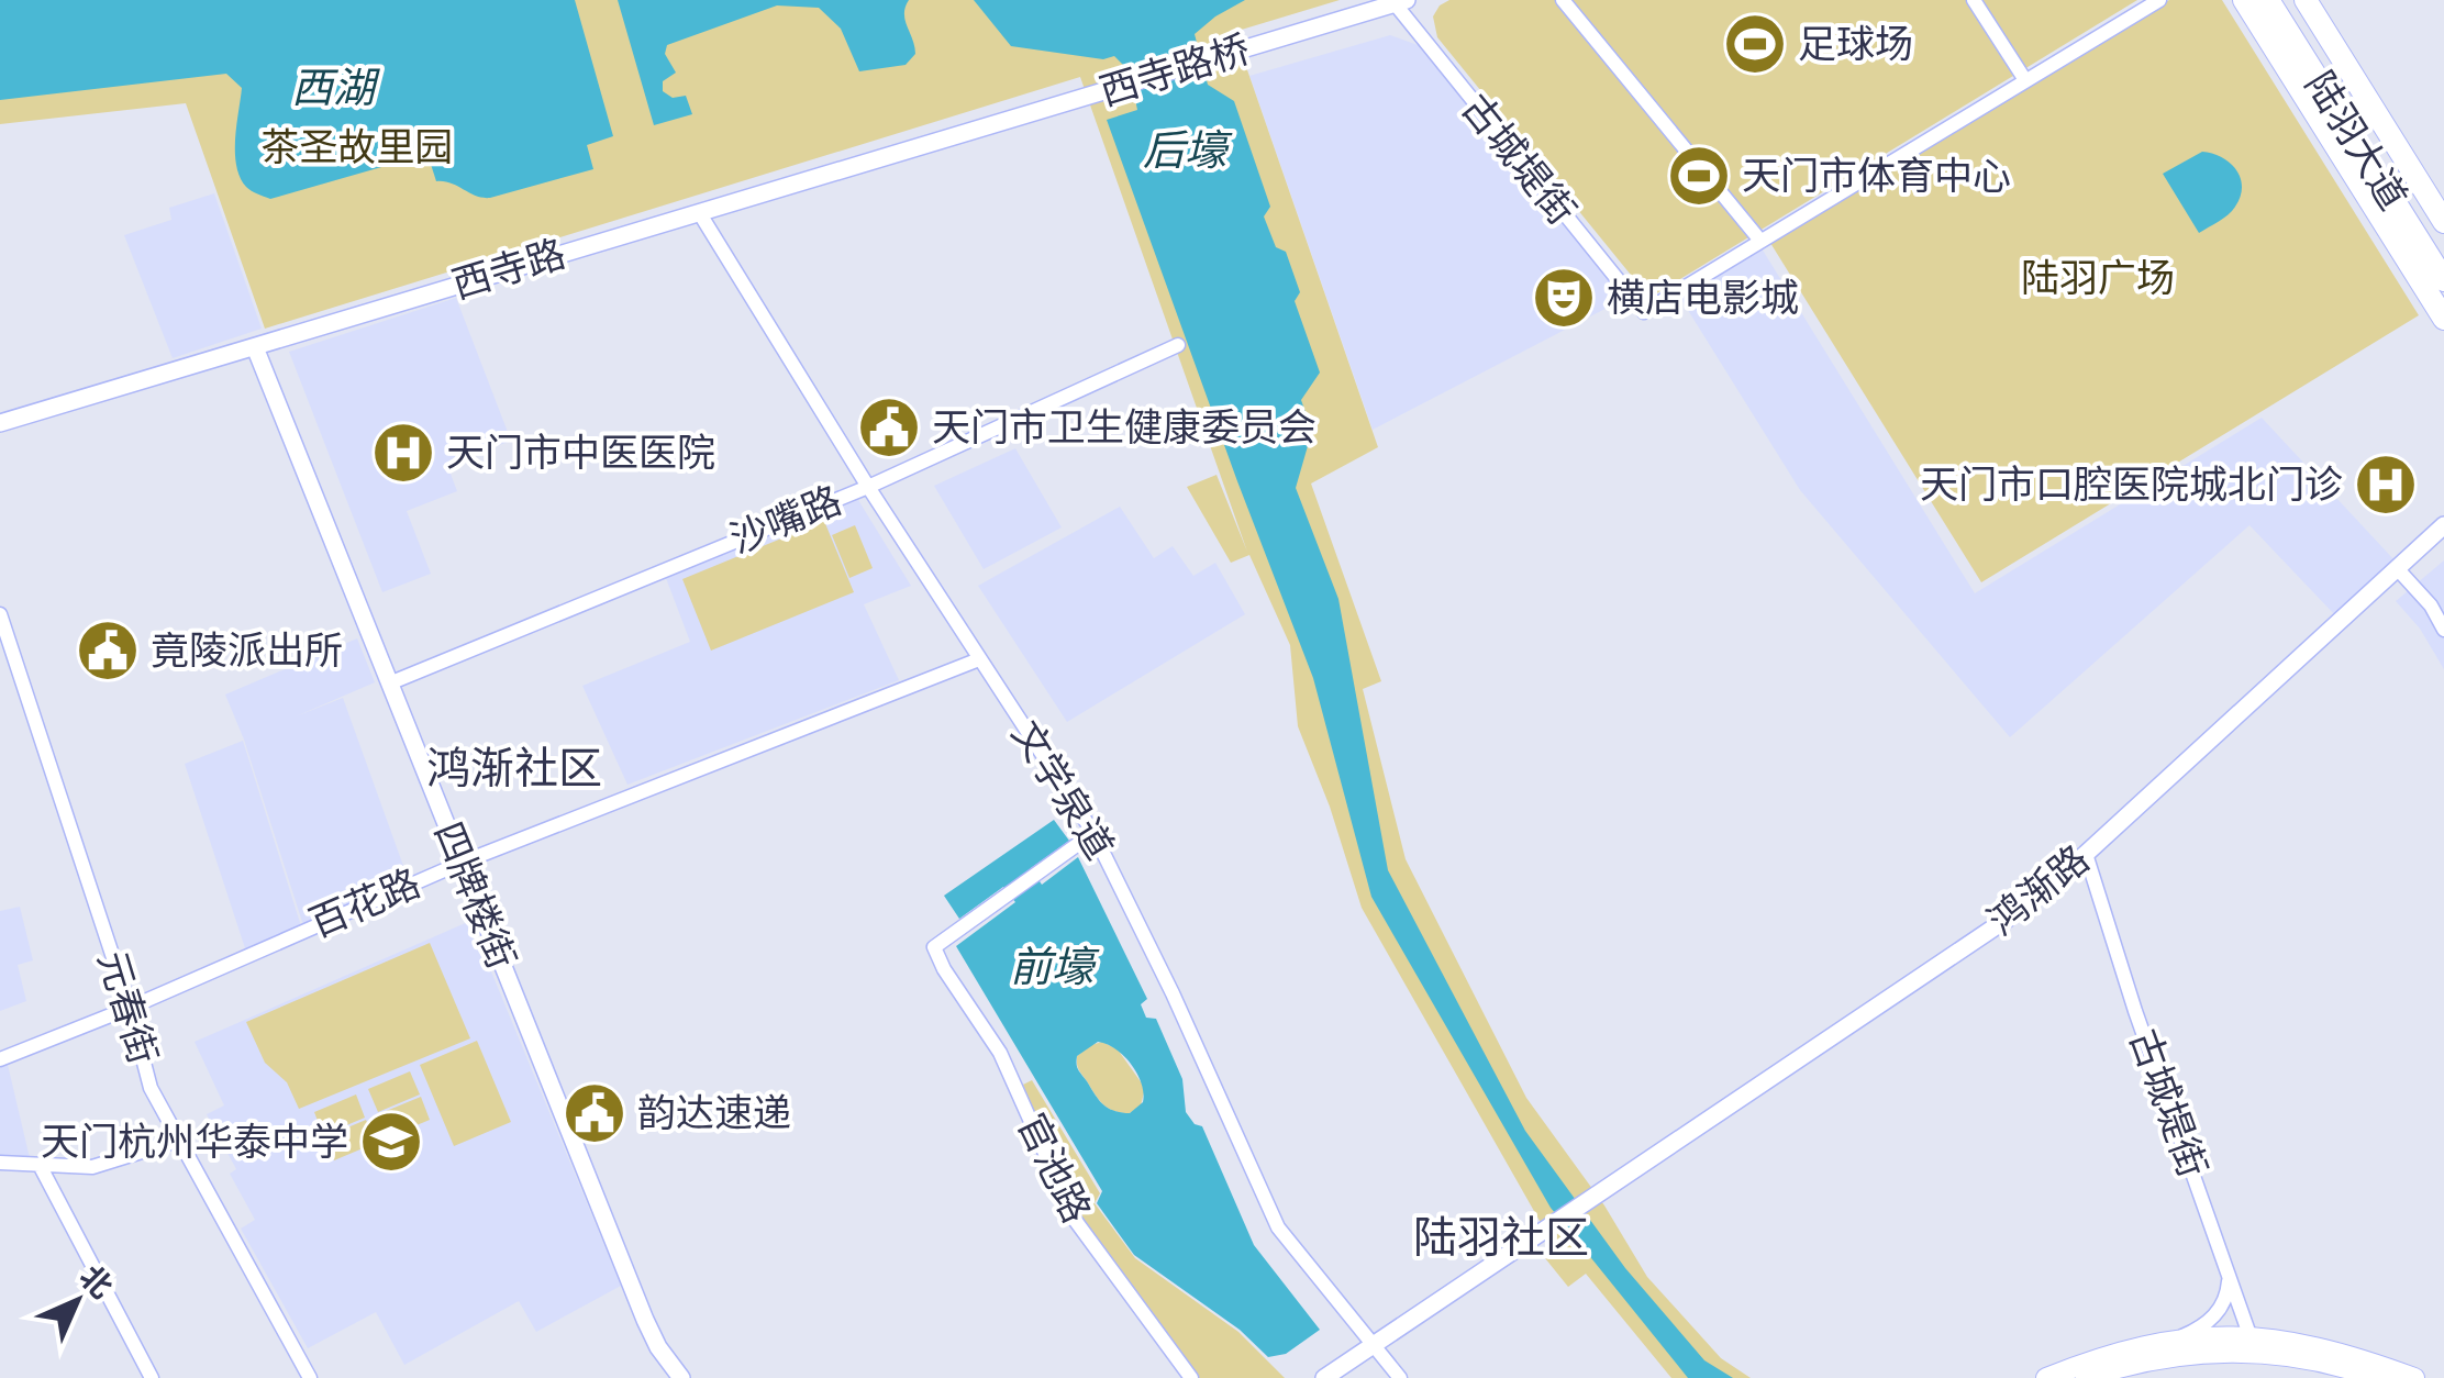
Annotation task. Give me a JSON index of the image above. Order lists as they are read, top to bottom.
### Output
{
  "streets": {
    "main road": ["陆羽大道"],
    "street": [
      "西寺路桥",
      "古城堤街",
      "西寺路",
      "沙嘴路",
      "文学泉道",
      "鸿渐路",
      "四牌楼街",
      "百花路",
      "元春街",
      "官池路"
    ]
  },
  "crossings": [
    ["西寺路桥", "古城堤街"],
    ["西寺路桥", "西寺路"],
    ["古城堤街", "鸿渐路"],
    ["西寺路", "文学泉道"],
    ["西寺路", "四牌楼街"],
    ["沙嘴路", "文学泉道"],
    ["沙嘴路", "四牌楼街"],
    ["文学泉道", "鸿渐路"],
    ["文学泉道", "百花路"],
    ["文学泉道", "官池路"],
    ["四牌楼街", "百花路"],
    ["百花路", "元春街"]
  ],
  "districts": ["鸿渐社区", "陆羽社区"],
  "water": ["西湖", "后壕", "前壕"],
  "parks": ["茶圣故里园", "陆羽广场"],
  "places": {
    "sports": ["足球场", "天门市体育中心"],
    "theatre": ["横店电影城"],
    "public building": ["天门市卫生健康委员会", "竟陵派出所", "韵达速递"],
    "hospital": ["天门市中医医院", "天门市口腔医院城北门诊"],
    "school or university": ["天门杭州华泰中学"]
  },
  "north": "top right"
}
